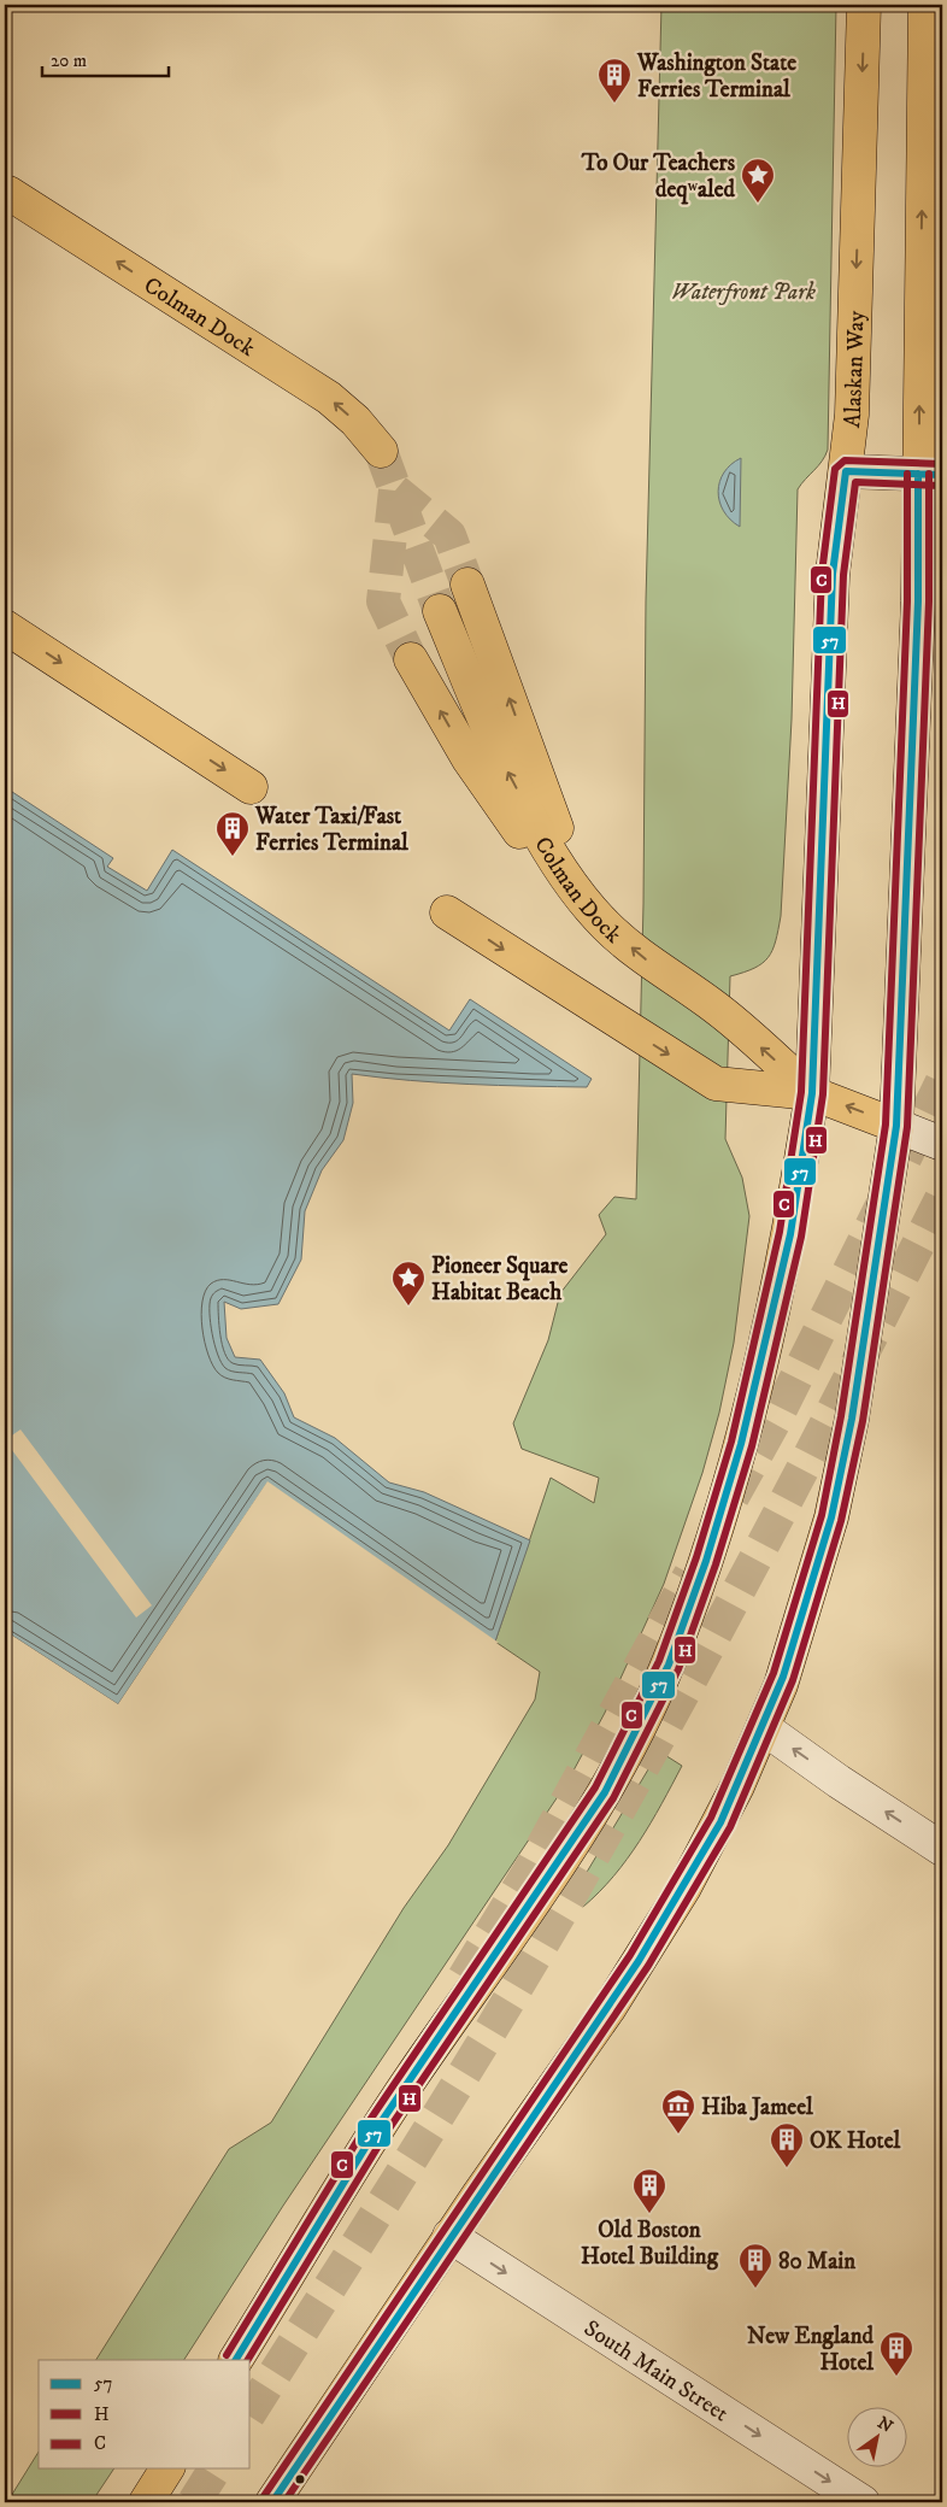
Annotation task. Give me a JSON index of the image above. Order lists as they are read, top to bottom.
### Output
{
  "streets": {
    "main road": ["Colman Dock", "Alaskan Way"],
    "street": ["South Main Street"]
  },
  "crossings": [
    ["Colman Dock", "Alaskan Way"]
  ],
  "one_way": ["South Main Street"],
  "parks": ["Waterfront Park"],
  "places": {
    "building": [
      "Washington State Ferries Terminal",
      "Water Taxi/Fast Ferries Terminal",
      "OK Hotel",
      "Old Boston Hotel Building",
      "80 Main",
      "New England Hotel"
    ],
    "place": ["To Our Teachers deqʷaled", "Pioneer Square Habitat Beach"],
    "museum": ["Hiba Jameel"]
  },
  "lines": ["transit line C", "transit line 57", "transit line H"],
  "legend": ["57", "H", "C"],
  "scale_bar": "20 m",
  "north": "top right"
}
